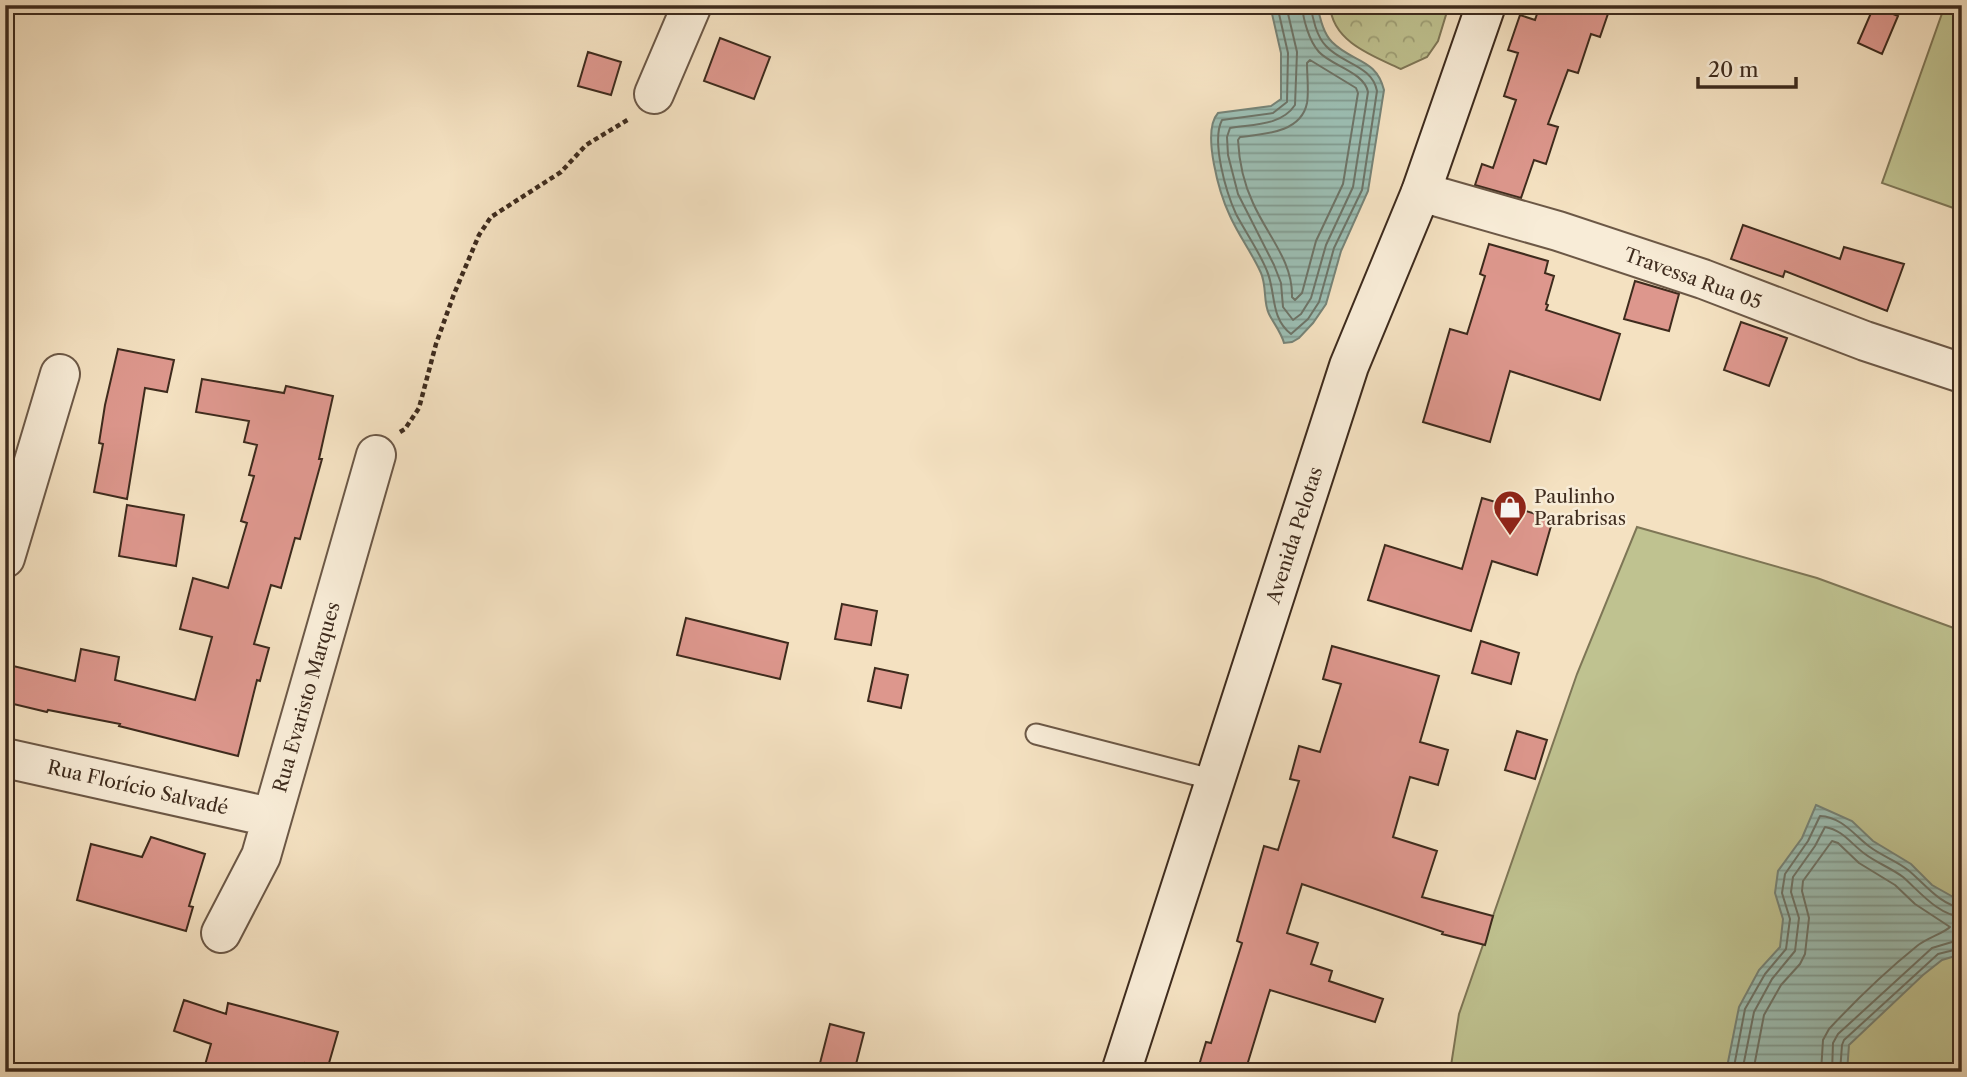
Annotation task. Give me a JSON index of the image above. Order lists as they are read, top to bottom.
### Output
{
  "streets": {
    "street": [
      "Travessa Rua 05",
      "Avenida Pelotas",
      "Rua Evaristo Marques",
      "Rua Florício Salvadé"
    ]
  },
  "crossings": [
    ["Travessa Rua 05", "Avenida Pelotas"],
    ["Rua Evaristo Marques", "Rua Florício Salvadé"]
  ],
  "places": {
    "shop": ["Paulinho Parabrisas"]
  },
  "scale_bar": "20 m"
}
